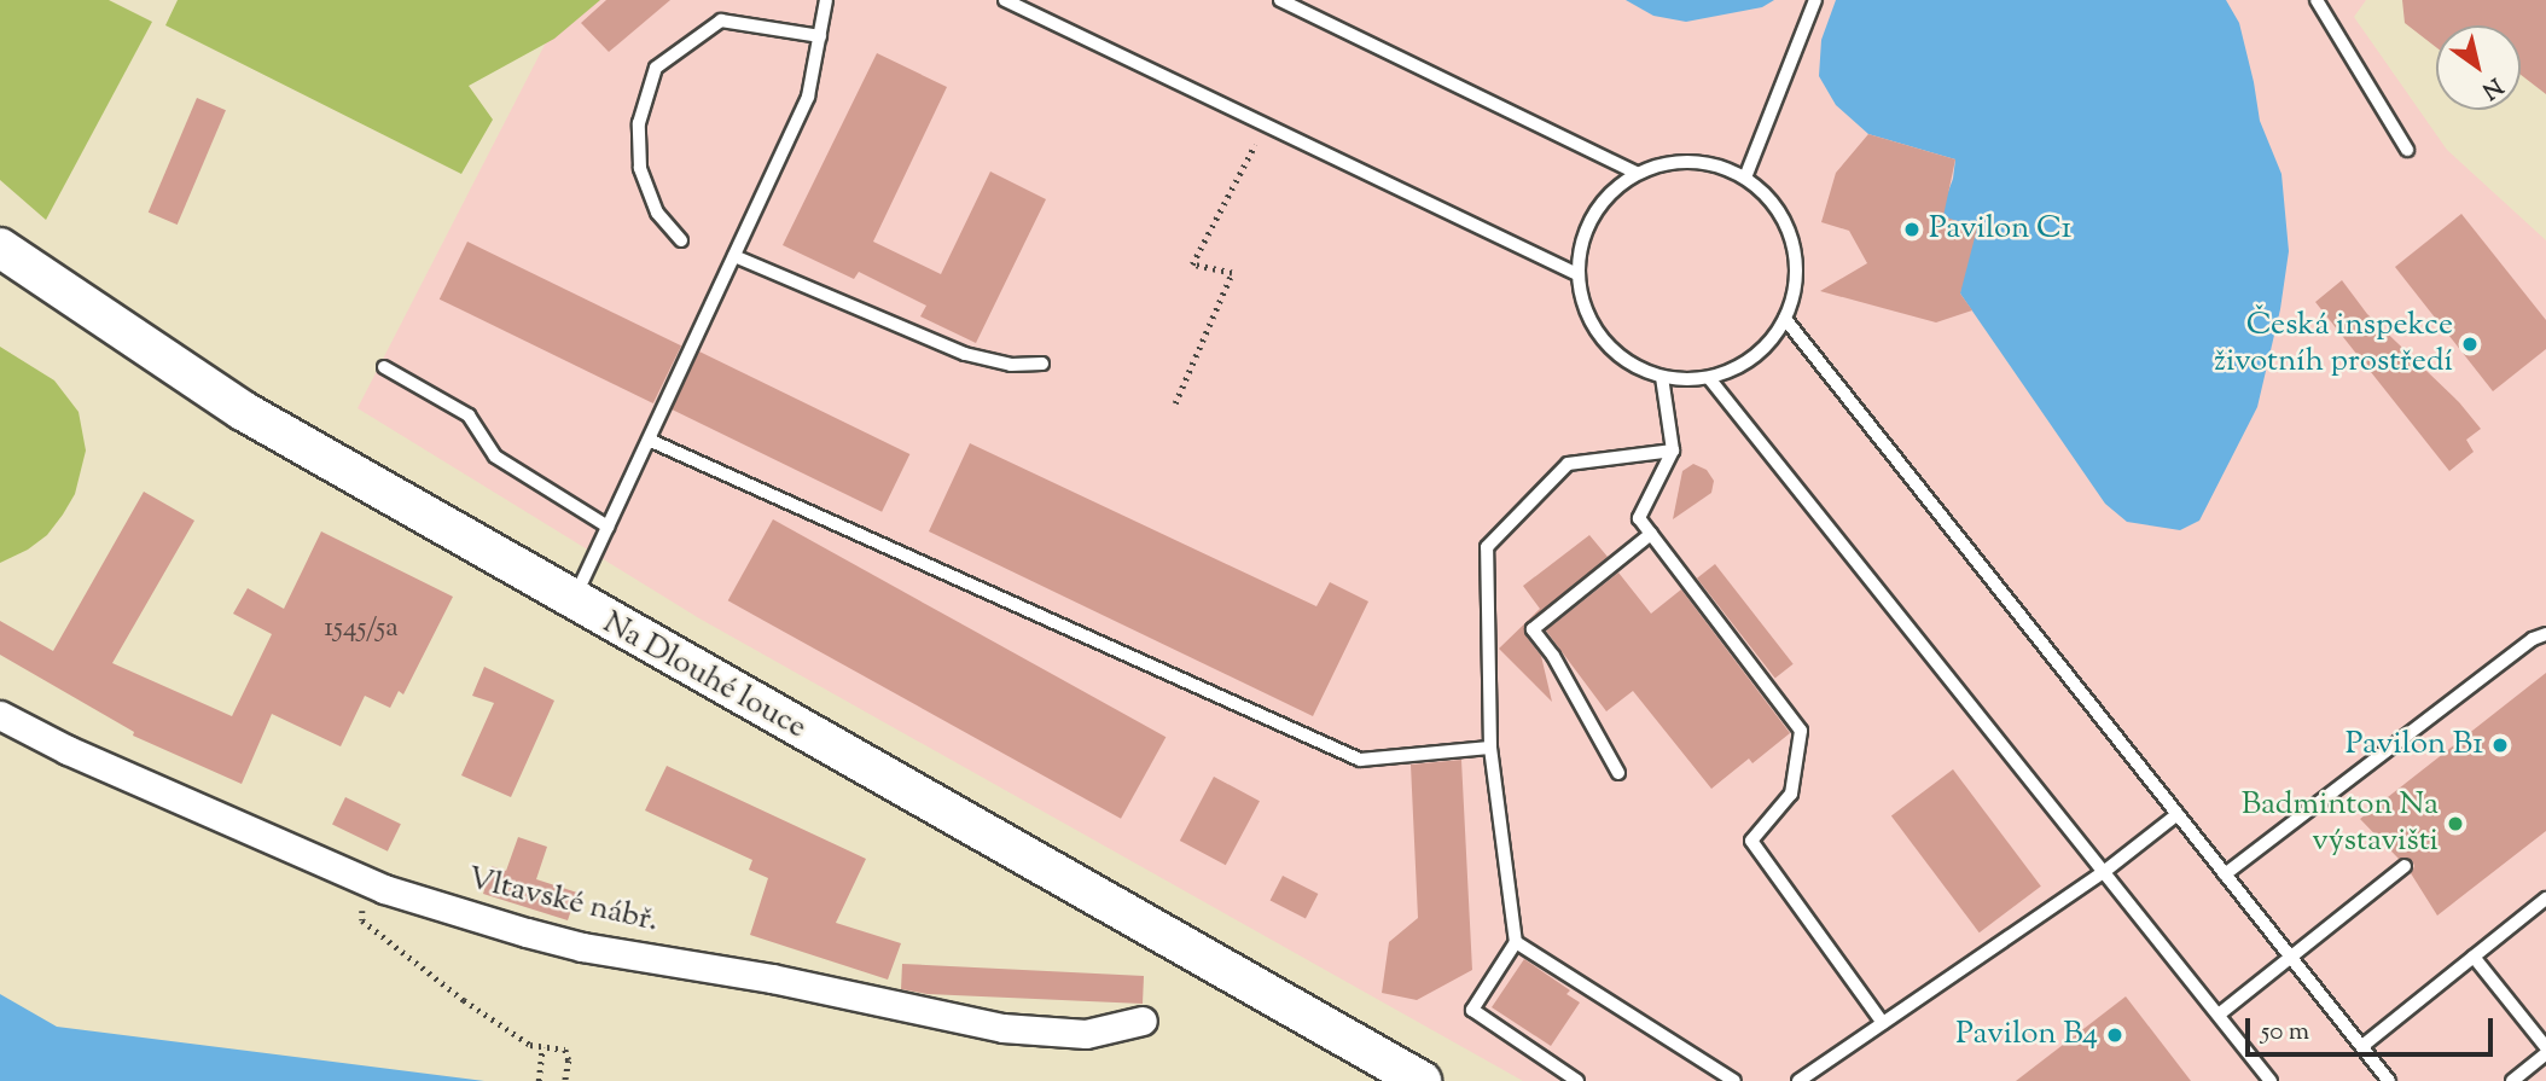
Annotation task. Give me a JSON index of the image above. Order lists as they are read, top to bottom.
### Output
{
  "streets": {
    "main road": ["Na Dlouhé louce"],
    "street": ["Vltavské nábř."]
  },
  "places": [
    "Pavilon C1",
    "Česká inspekce životníh prostředí",
    "Pavilon B1",
    "Badminton Na výstavišti",
    "Pavilon B4"
  ],
  "house_numbers": ["1545/5a"],
  "scale_bar": "50 m",
  "north": "bottom right"
}
